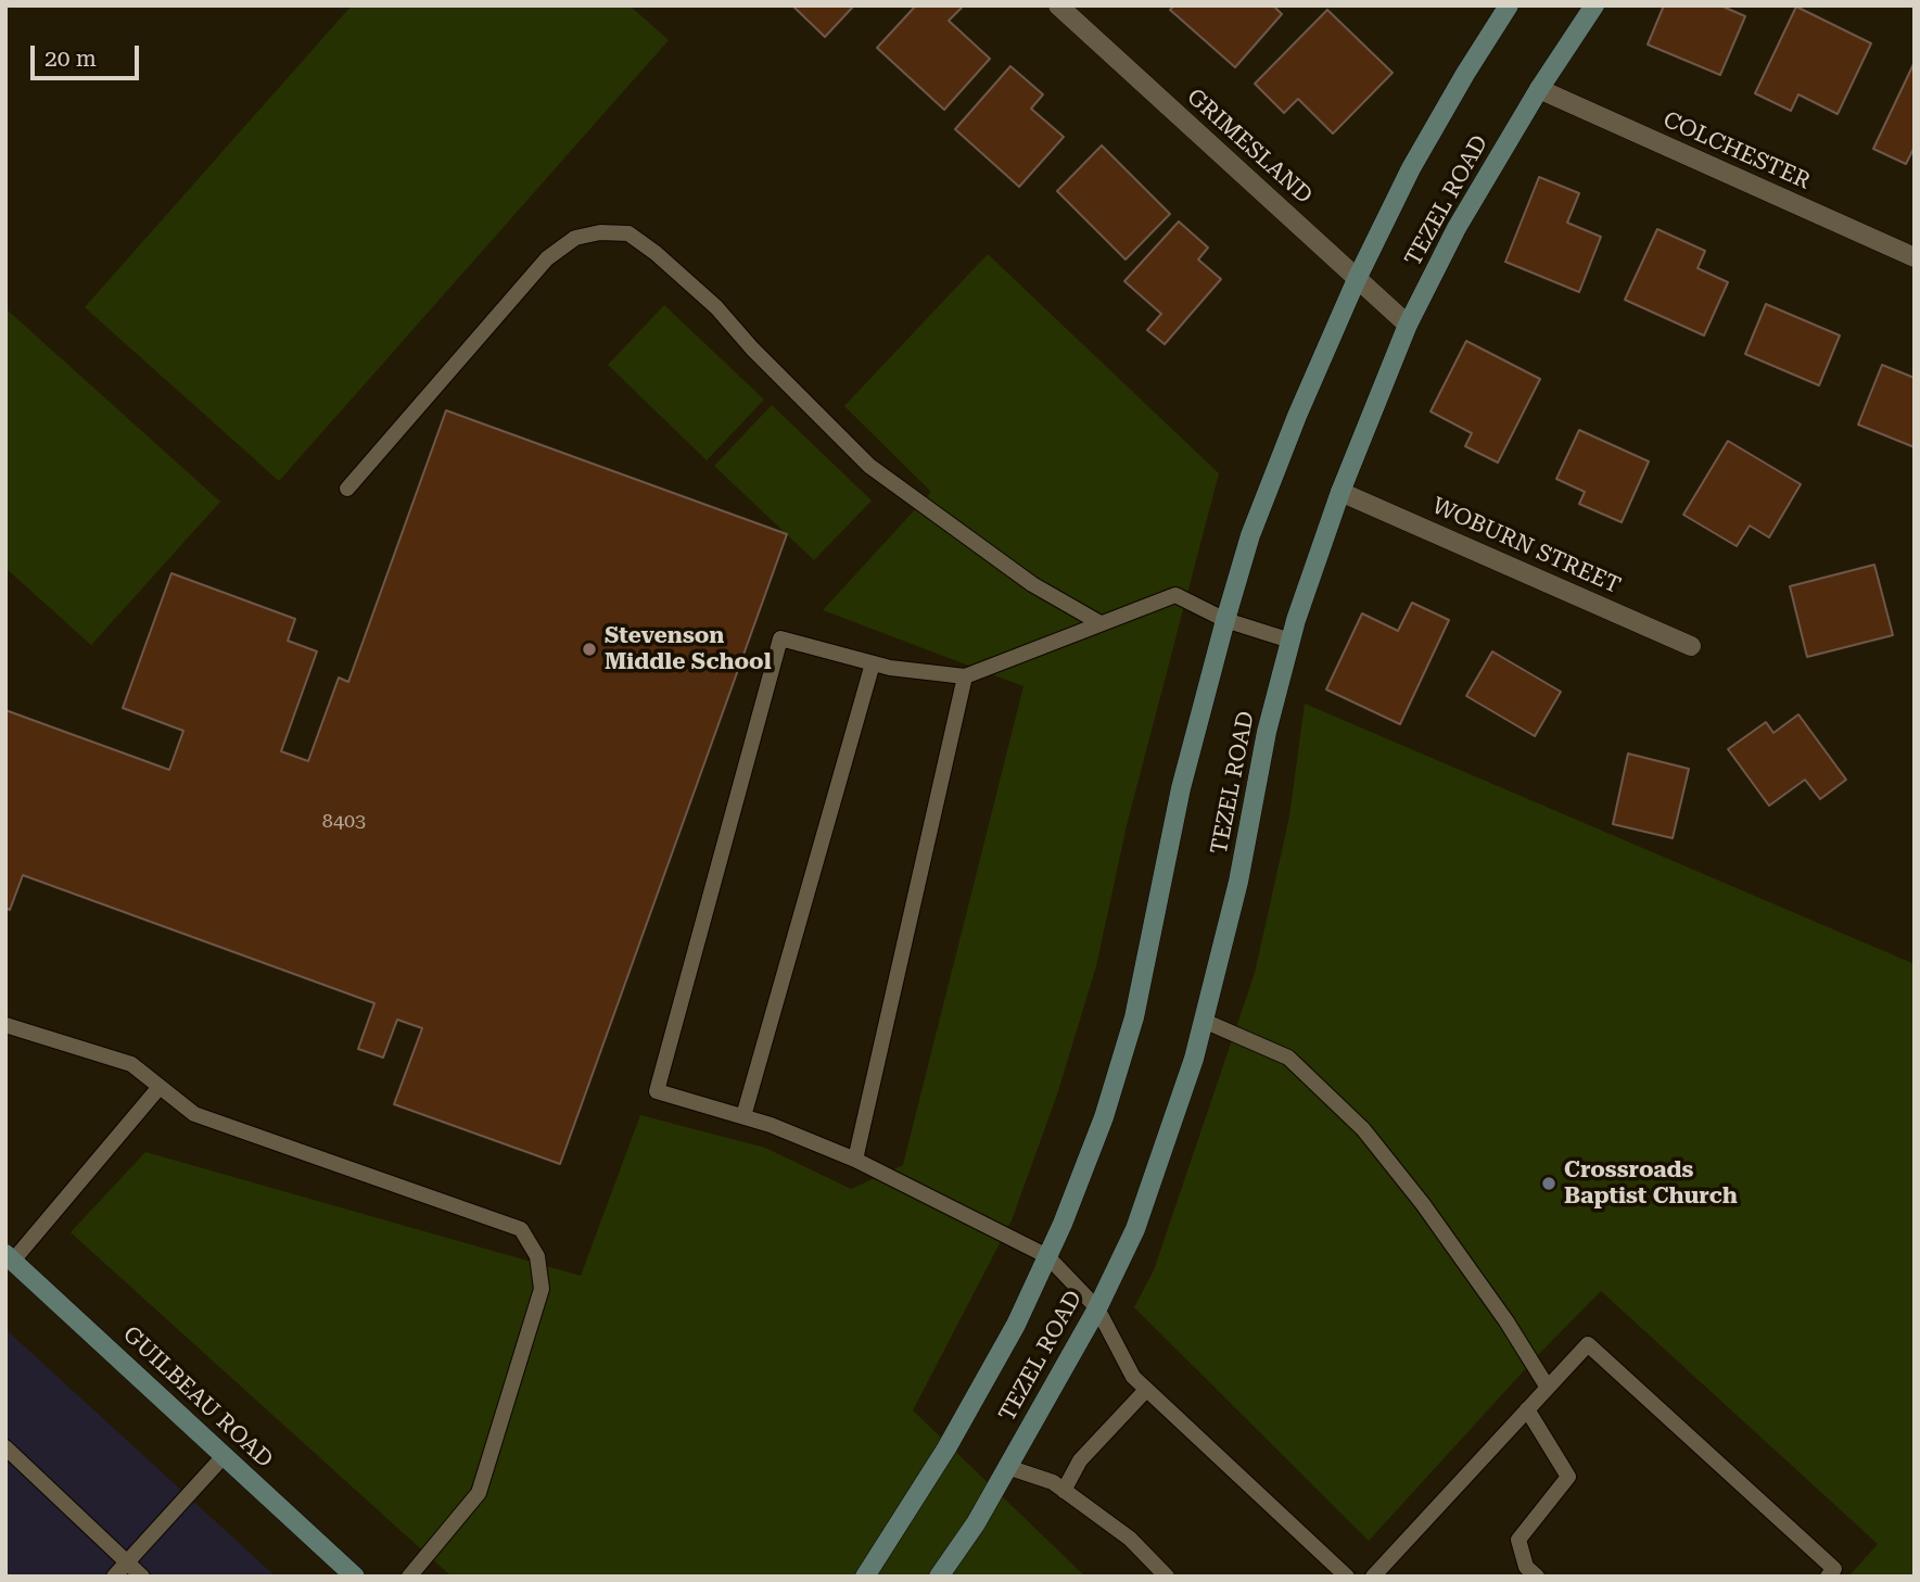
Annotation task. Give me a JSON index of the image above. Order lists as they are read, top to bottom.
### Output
{
  "streets": {
    "main road": ["TEZEL ROAD", "GUILBEAU ROAD"],
    "street": ["GRIMESLAND", "COLCHESTER", "WOBURN STREET"]
  },
  "crossings": [
    ["GRIMESLAND", "TEZEL ROAD"],
    ["COLCHESTER", "TEZEL ROAD"],
    ["TEZEL ROAD", "WOBURN STREET"]
  ],
  "places": ["Stevenson Middle School", "Crossroads Baptist Church"],
  "house_numbers": ["8403"],
  "scale_bar": "20 m"
}
